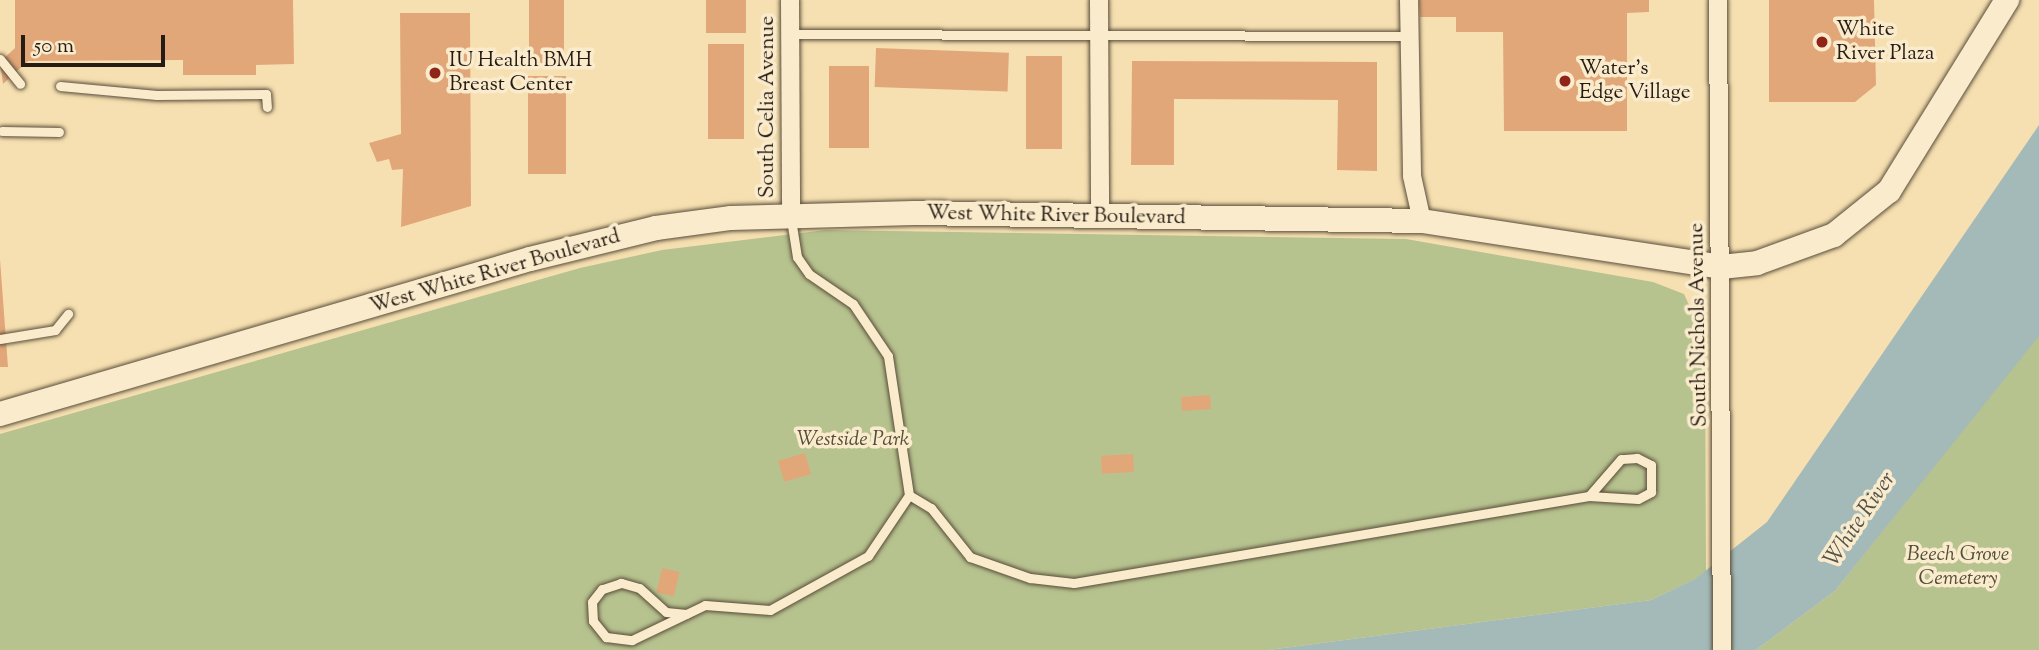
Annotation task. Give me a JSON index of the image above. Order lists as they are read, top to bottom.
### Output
{
  "streets": {
    "street": ["South Celia Avenue", "West White River Boulevard", "South Nichols Avenue"]
  },
  "crossings": [
    ["South Celia Avenue", "West White River Boulevard"],
    ["West White River Boulevard", "South Nichols Avenue"]
  ],
  "water": ["White River"],
  "parks": ["Westside Park", "Beech Grove Cemetery"],
  "places": ["White River Plaza", "IU Health BMH Breast Center", "Water's Edge Village"],
  "scale_bar": "50 m"
}
